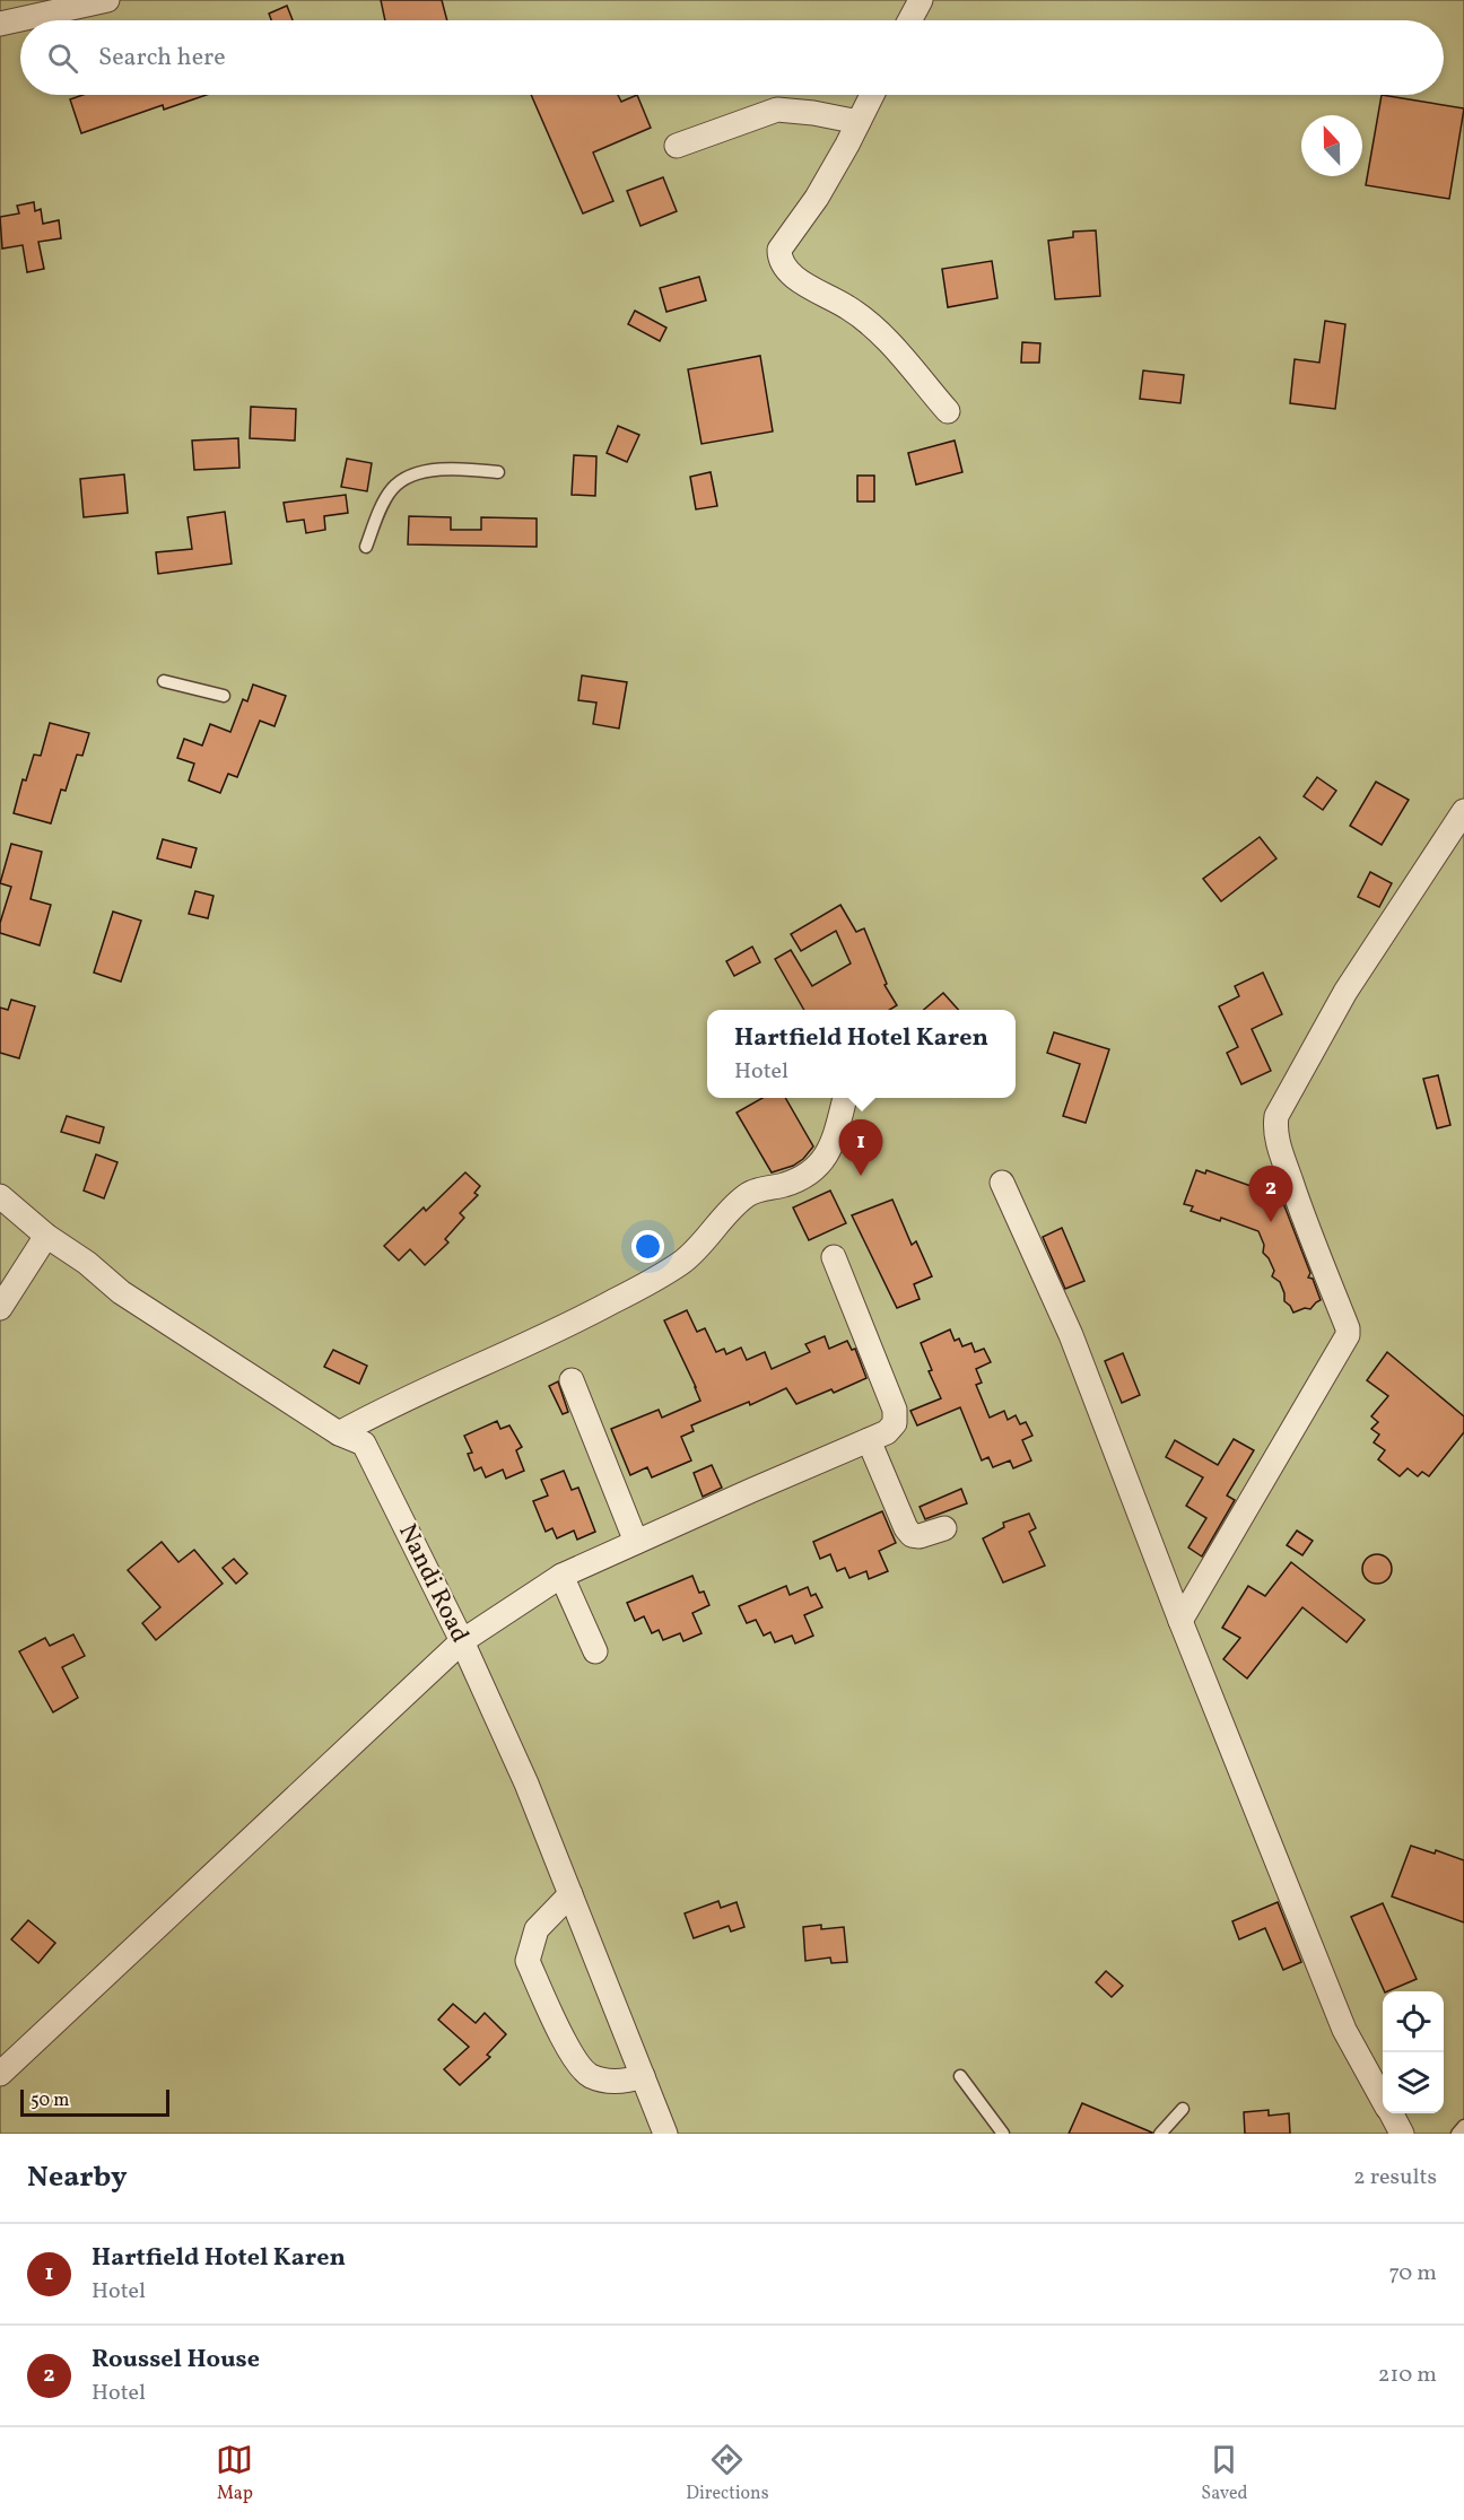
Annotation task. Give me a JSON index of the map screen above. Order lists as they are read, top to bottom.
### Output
{
  "streets": {
    "street": ["Nandi Road"]
  },
  "scale_bar": "50 m",
  "north": "top",
  "page": {
    "search": "Search here",
    "popup": ["Hartfield Hotel Karen", "Hotel"],
    "pins": ["1", "2"],
    "scale": "50 m",
    "heading": ["Nearby", "2 results"],
    "list": [
      {
        "mark": "1",
        "name": "Hartfield Hotel Karen",
        "note": "Hotel",
        "value": "70 m"
      },
      {
        "mark": "2",
        "name": "Roussel House",
        "note": "Hotel",
        "value": "210 m"
      }
    ],
    "nav": ["Map", "Directions", "Saved"]
  }
}
